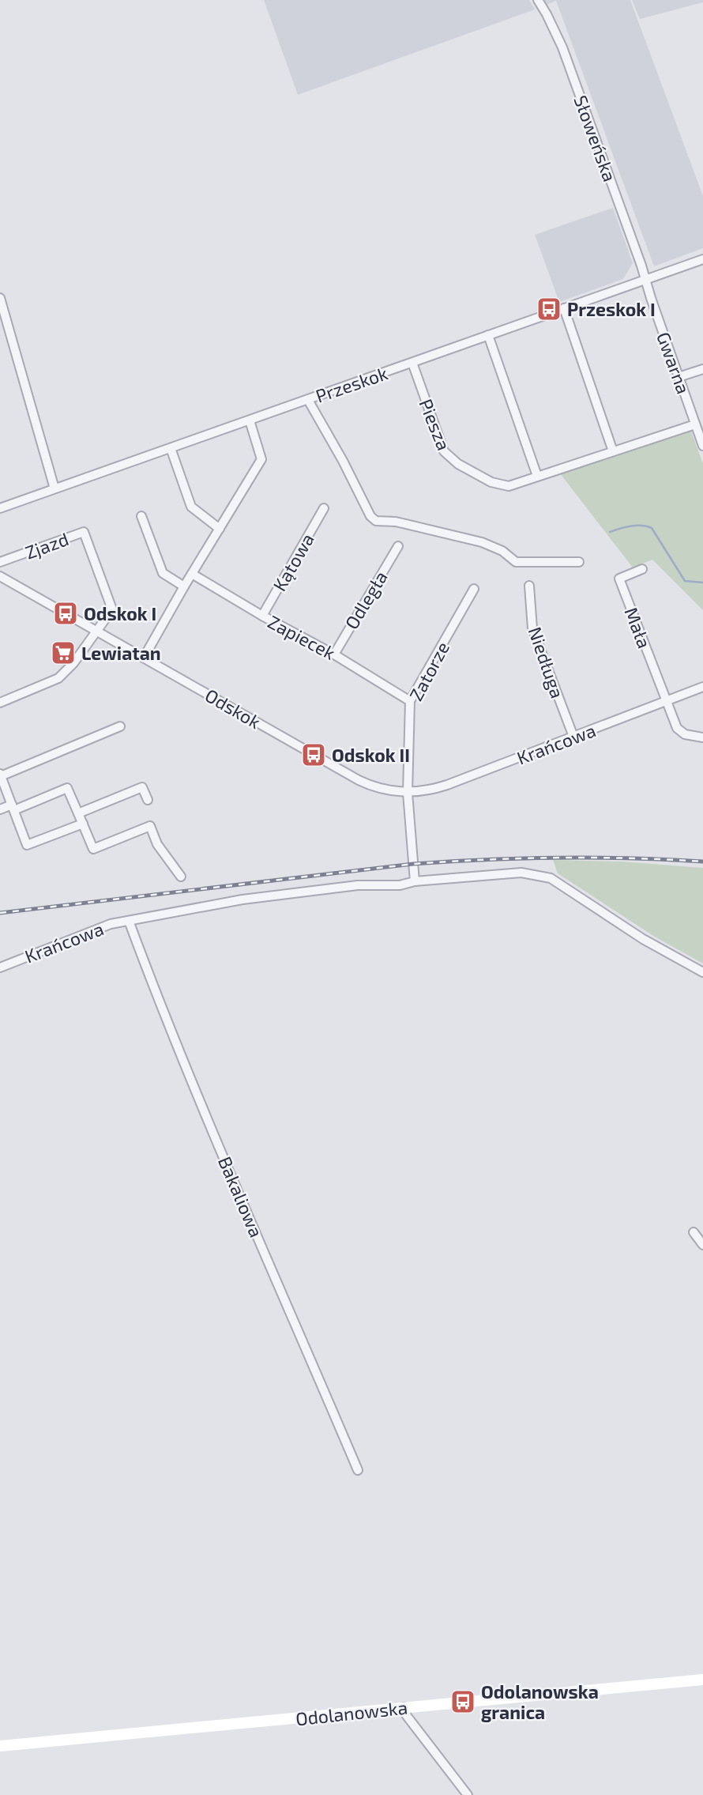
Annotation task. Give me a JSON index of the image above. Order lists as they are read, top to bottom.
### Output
{
  "streets": {
    "main road": ["Odolanowska"],
    "street": [
      "Słoweńska",
      "Gwarna",
      "Przeskok",
      "Piesza",
      "Zjazd",
      "Kątowa",
      "Odległa",
      "Mała",
      "Zapiecek",
      "Niedługa",
      "Zatorze",
      "Odskok",
      "Krańcowa",
      "Bakaliowa"
    ]
  },
  "crossings": [
    ["Słoweńska", "Gwarna"],
    ["Słoweńska", "Przeskok"],
    ["Gwarna", "Przeskok"],
    ["Gwarna", "Piesza"],
    ["Przeskok", "Piesza"],
    ["Zjazd", "Odskok"],
    ["Kątowa", "Zapiecek"],
    ["Odległa", "Zapiecek"],
    ["Mała", "Krańcowa"],
    ["Zapiecek", "Zatorze"],
    ["Niedługa", "Krańcowa"],
    ["Zatorze", "Odskok"],
    ["Zatorze", "Krańcowa"],
    ["Odskok", "Krańcowa"],
    ["Krańcowa", "Bakaliowa"]
  ],
  "places": {
    "bus stop": [
      "Przeskok I",
      "Odskok I",
      "Odskok II",
      "Odolanowska granica"
    ],
    "supermarket": ["Lewiatan"]
  }
}
